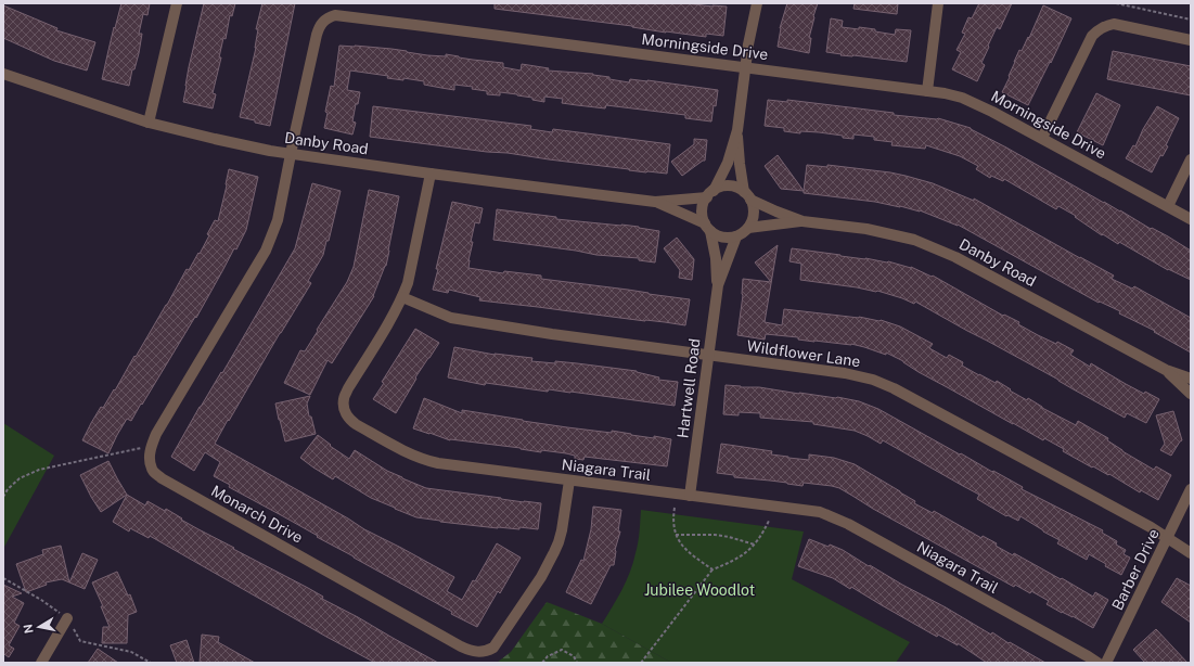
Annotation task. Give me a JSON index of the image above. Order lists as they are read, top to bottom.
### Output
{
  "streets": {
    "street": [
      "Morningside Drive",
      "Danby Road",
      "Wildflower Lane",
      "Hartwell Road",
      "Niagara Trail",
      "Monarch Drive",
      "Barber Drive"
    ]
  },
  "crossings": [
    ["Morningside Drive", "Danby Road"],
    ["Morningside Drive", "Monarch Drive"],
    ["Danby Road", "Hartwell Road"],
    ["Danby Road", "Niagara Trail"],
    ["Danby Road", "Monarch Drive"],
    ["Wildflower Lane", "Hartwell Road"],
    ["Wildflower Lane", "Niagara Trail"],
    ["Wildflower Lane", "Barber Drive"],
    ["Hartwell Road", "Niagara Trail"],
    ["Niagara Trail", "Monarch Drive"]
  ],
  "parks": ["Jubilee Woodlot"],
  "north": "left"
}
